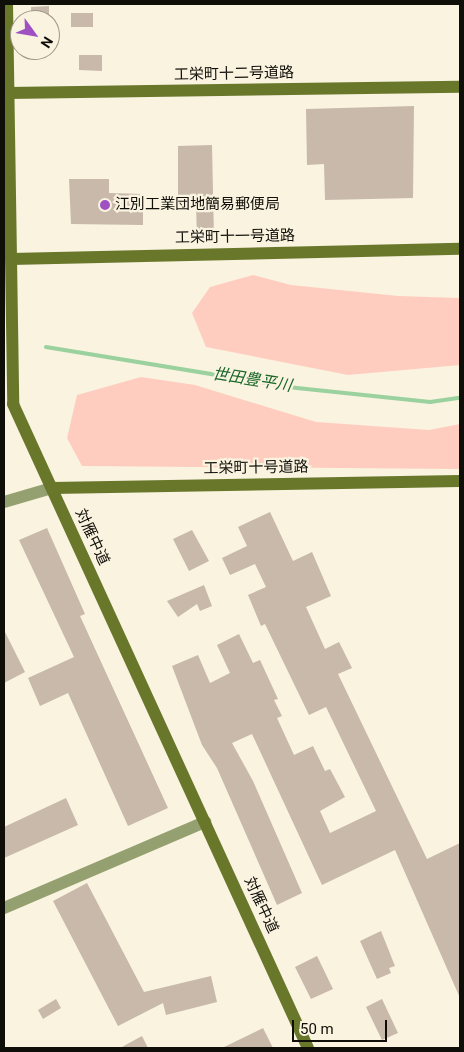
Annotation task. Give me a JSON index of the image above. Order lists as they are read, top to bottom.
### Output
{
  "streets": {
    "street": [
      "工栄町十二号道路",
      "工栄町十一号道路",
      "工栄町十号道路",
      "対雁中道"
    ]
  },
  "crossings": [
    ["工栄町十二号道路", "対雁中道"],
    ["工栄町十一号道路", "対雁中道"],
    ["工栄町十号道路", "対雁中道"]
  ],
  "water": ["世田豊平川"],
  "places": ["江別工業団地簡易郵便局"],
  "scale_bar": "50 m",
  "north": "bottom right"
}
